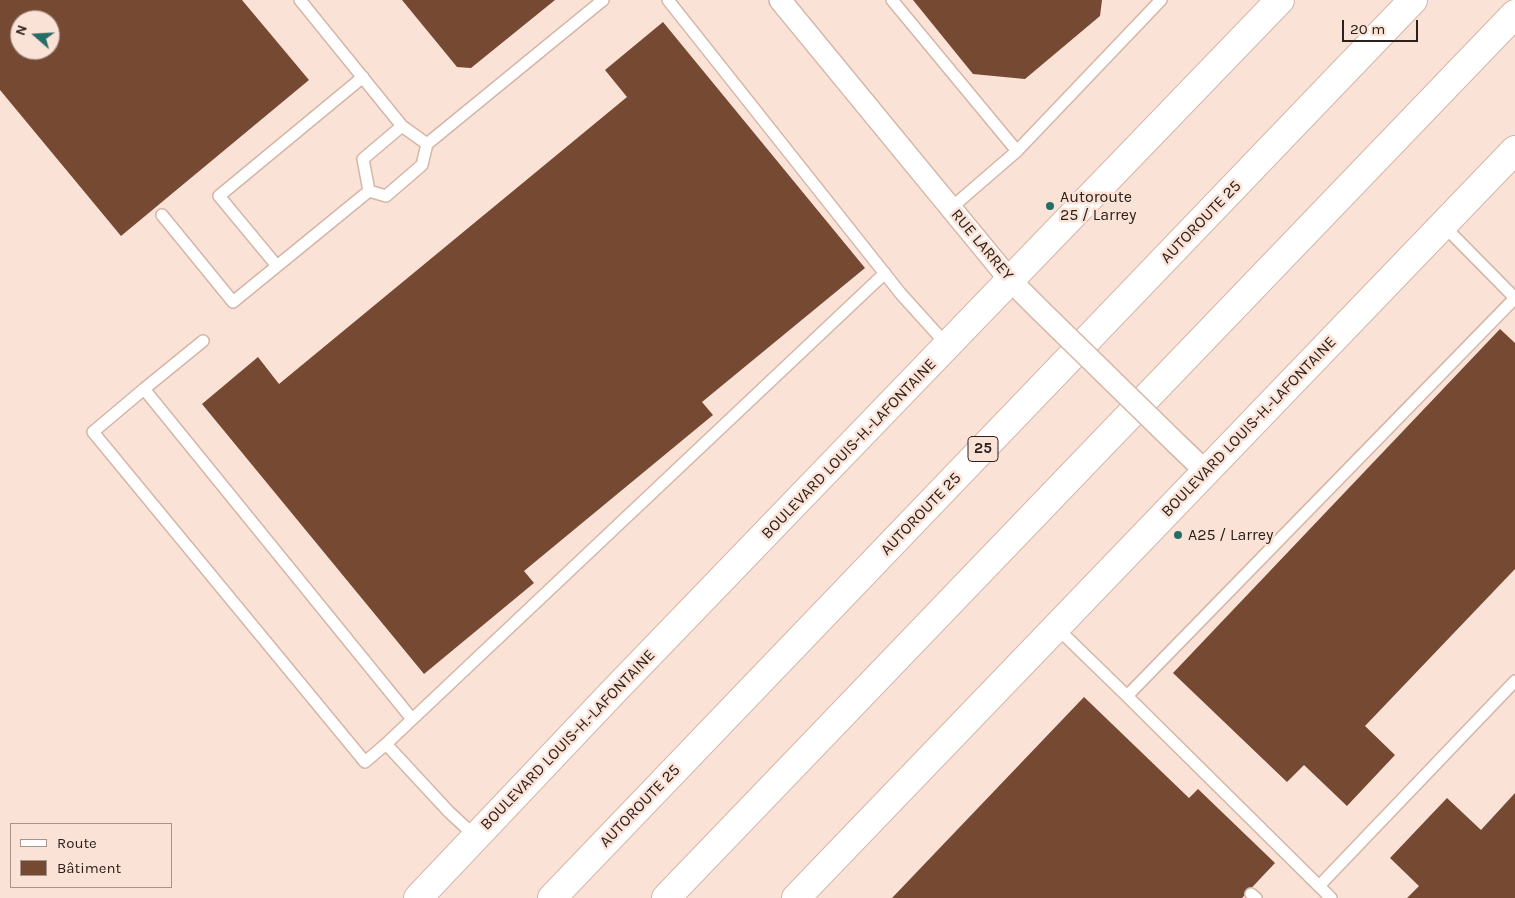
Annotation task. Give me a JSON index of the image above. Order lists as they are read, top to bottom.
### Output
{
  "streets": {
    "main road": ["AUTOROUTE 25", "BOULEVARD LOUIS-H.-LAFONTAINE", "25"],
    "street": ["RUE LARREY"]
  },
  "crossings": [
    ["RUE LARREY", "BOULEVARD LOUIS-H.-LAFONTAINE"]
  ],
  "places": ["Autoroute 25 / Larrey", "A25 / Larrey"],
  "legend": ["Route", "Bâtiment"],
  "scale_bar": "20 m",
  "north": "left"
}
